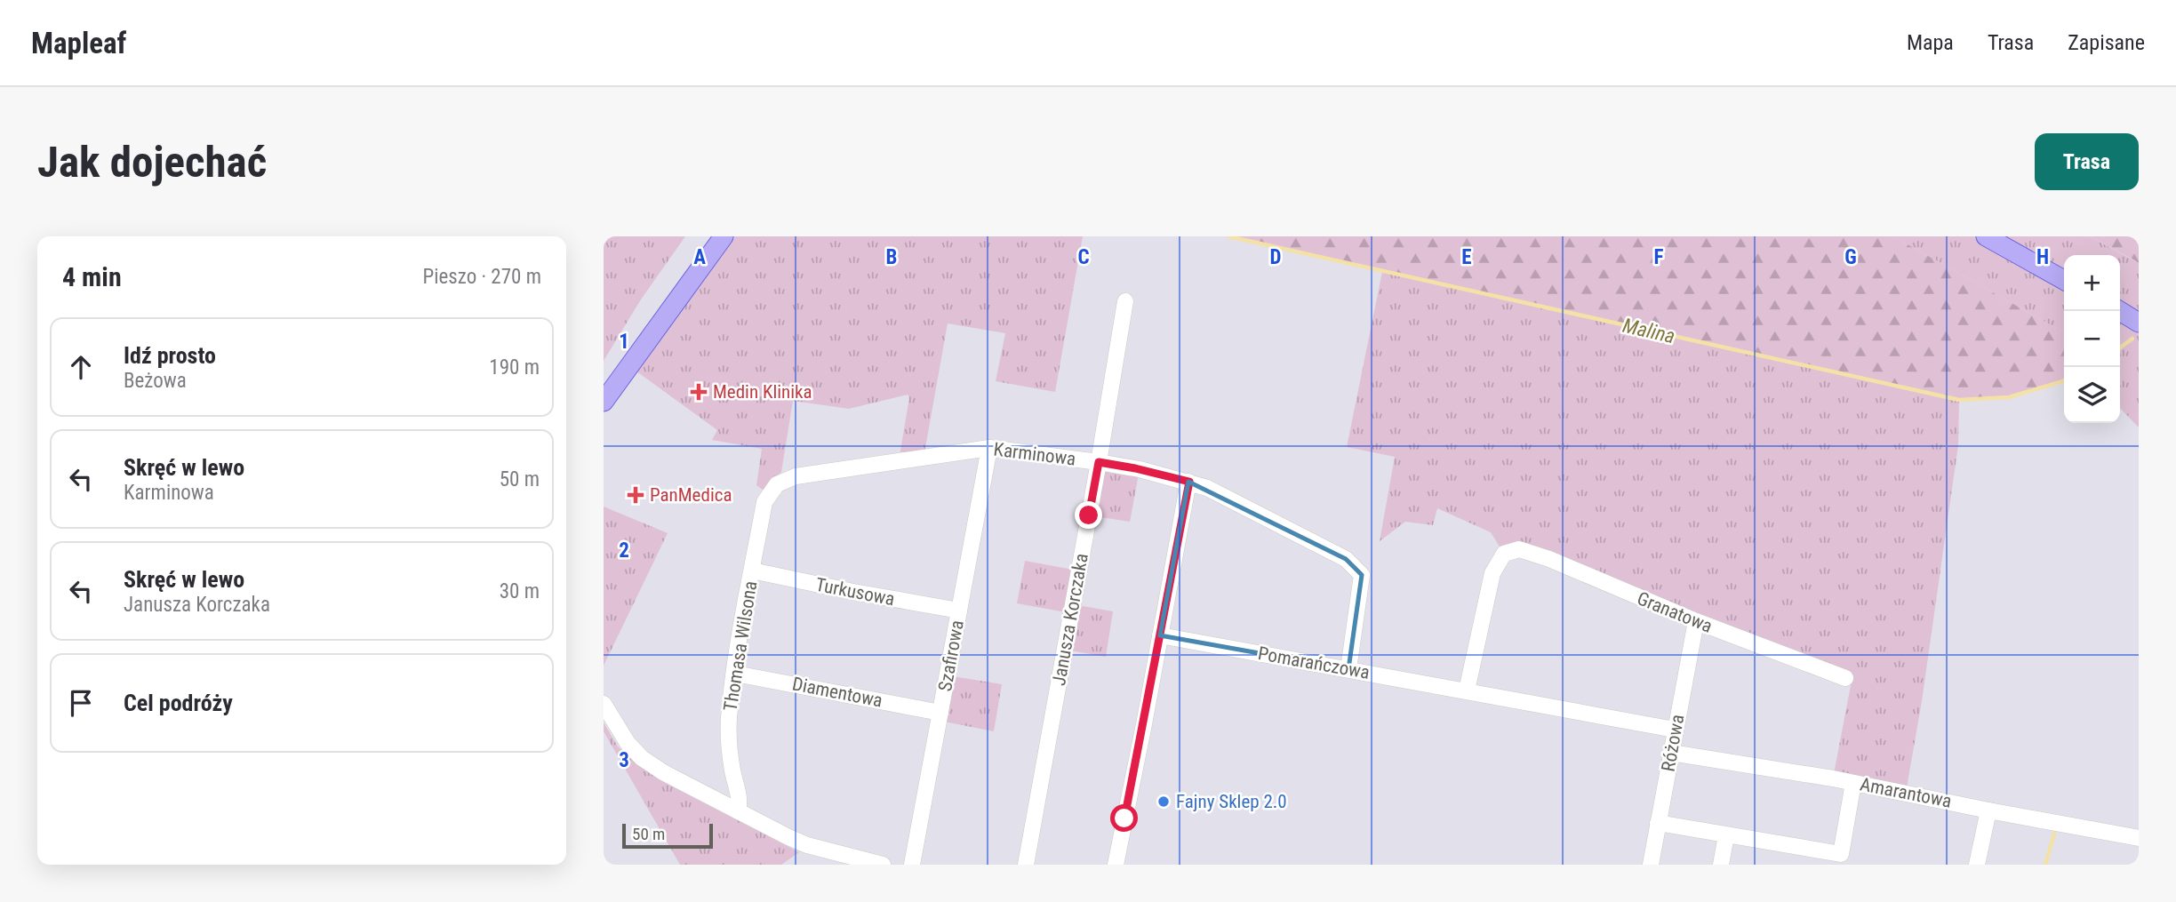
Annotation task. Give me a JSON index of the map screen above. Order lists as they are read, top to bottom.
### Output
{
  "streets": {
    "street": [
      "Karminowa",
      "Turkusowa",
      "Granatowa",
      "Janusza Korczaka",
      "Thomasa Wilsona",
      "Szafirowa",
      "Pomarańczowa",
      "Diamentowa",
      "Różowa",
      "Amarantowa"
    ]
  },
  "crossings": [
    ["Karminowa", "Janusza Korczaka"],
    ["Karminowa", "Thomasa Wilsona"],
    ["Karminowa", "Szafirowa"],
    ["Karminowa", "Pomarańczowa"],
    ["Turkusowa", "Thomasa Wilsona"],
    ["Turkusowa", "Szafirowa"],
    ["Granatowa", "Pomarańczowa"],
    ["Granatowa", "Różowa"],
    ["Thomasa Wilsona", "Diamentowa"],
    ["Szafirowa", "Diamentowa"],
    ["Pomarańczowa", "Różowa"],
    ["Różowa", "Amarantowa"]
  ],
  "water": ["Malina"],
  "places": {
    "health": ["Medin Klinika", "PanMedica"],
    "other": ["Fajny Sklep 2.0"]
  },
  "scale_bar": "50 m",
  "page": {
    "header": "Mapleaf",
    "nav": ["Mapa", "Trasa", "Zapisane"],
    "buttons": "Trasa",
    "title": "Jak dojechać",
    "heading": ["4 min", "Pieszo · 270 m"],
    "map_buttons": ["+", "−"],
    "list": [
      ["Idź prosto", "Beżowa", "190 m"],
      ["Skręć w lewo", "Karminowa", "50 m"],
      ["Skręć w lewo", "Janusza Korczaka", "30 m"],
      "Cel podróży"
    ],
    "scale": "50 m"
  },
  "grid": {
    "columns": [
      "A",
      "B",
      "C",
      "D",
      "E",
      "F",
      "G",
      "H"
    ],
    "rows": ["1", "2", "3"]
  }
}
